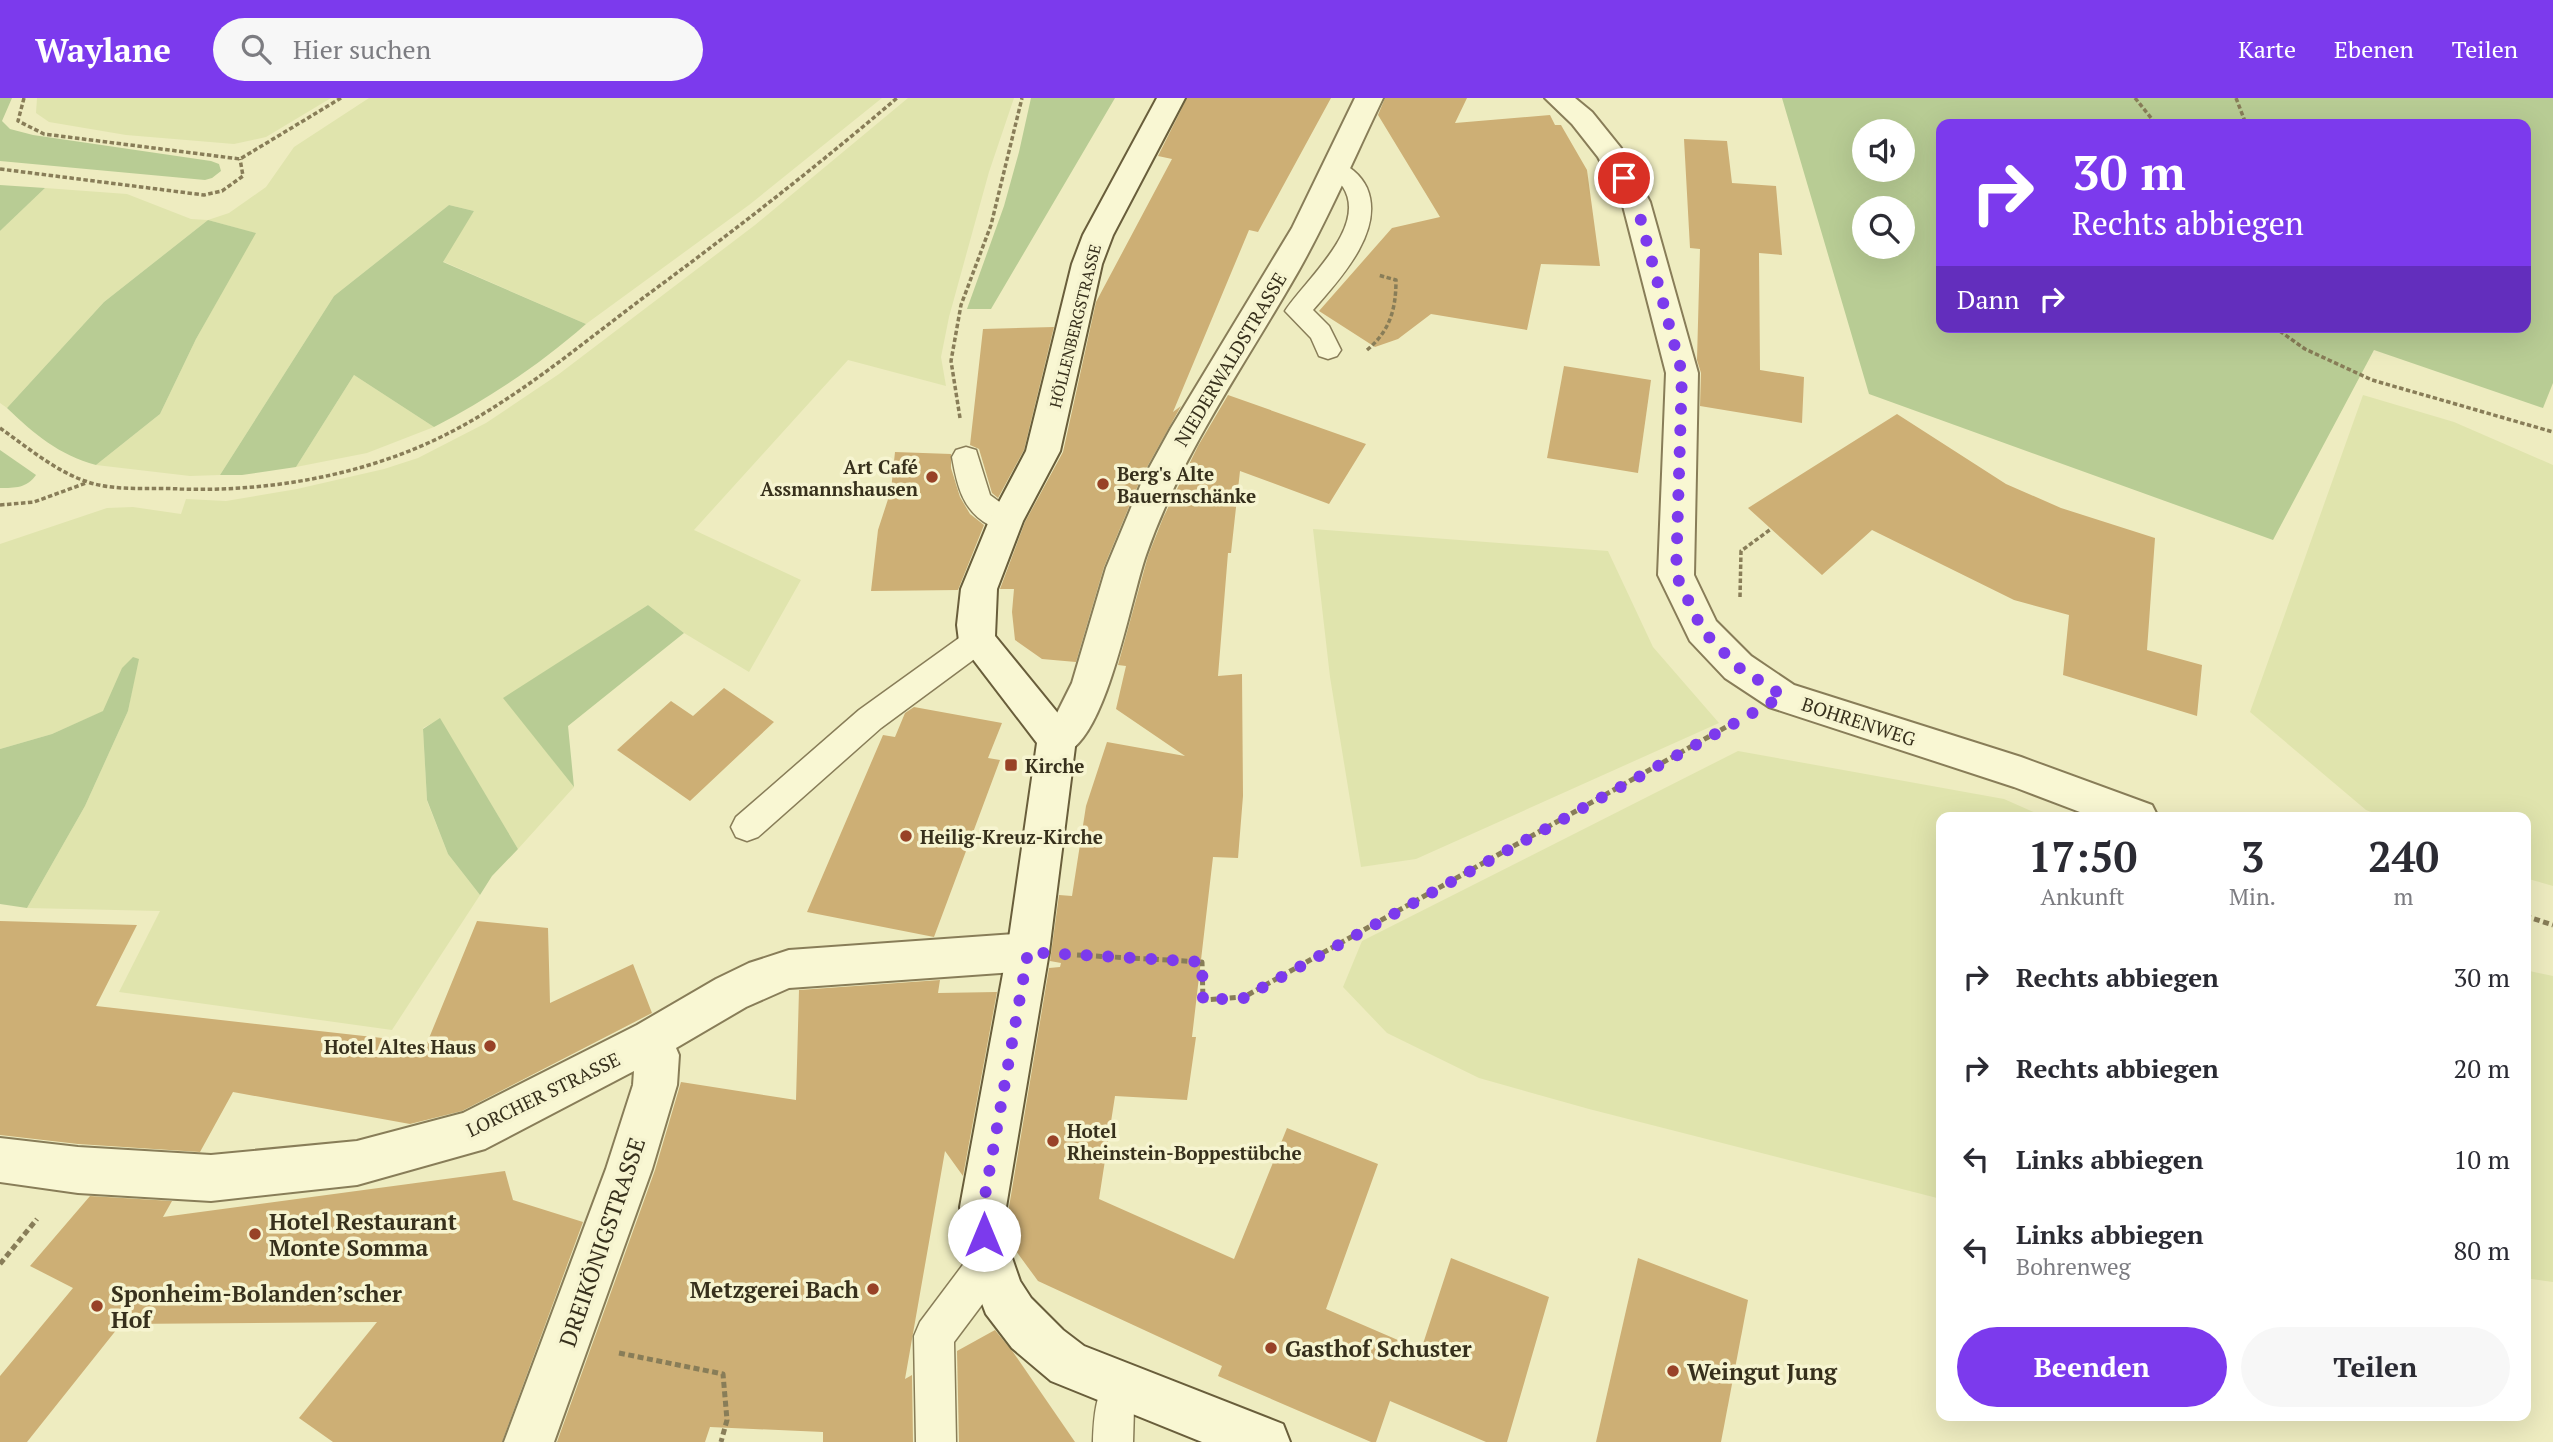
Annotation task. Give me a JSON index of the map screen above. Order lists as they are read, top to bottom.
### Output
{
  "streets": {
    "street": [
      "HÖLLENBERGSTRASSE",
      "NIEDERWALDSTRASSE",
      "BOHRENWEG",
      "LORCHER STRASSE",
      "DREIKÖNIGSTRASSE"
    ]
  },
  "crossings": [
    ["LORCHER STRASSE", "DREIKÖNIGSTRASSE"]
  ],
  "places": {
    "other": [
      "Art Café Assmannshausen",
      "Berg's Alte Bauernschänke",
      "Heilig-Kreuz-Kirche",
      "Hotel Altes Haus",
      "Hotel Rheinstein-Boppestübche",
      "Hotel Restaurant Monte Somma",
      "Metzgerei Bach",
      "Sponheim-Bolanden’scher Hof",
      "Gasthof Schuster",
      "Weingut Jung"
    ],
    "transit": ["Kirche"]
  },
  "page": {
    "header": "Waylane",
    "search": "Hier suchen",
    "nav": ["Karte", "Ebenen", "Teilen"],
    "turn": ["30 m", "Rechts abbiegen"],
    "then": "Dann",
    "eta": [
      "17:50",
      "Ankunft",
      "3",
      "Min.",
      "240",
      "m"
    ],
    "list": [
      {
        "name": "Rechts abbiegen",
        "value": "30 m"
      },
      {
        "name": "Rechts abbiegen",
        "value": "20 m"
      },
      {
        "name": "Links abbiegen",
        "value": "10 m"
      },
      {
        "name": "Links abbiegen",
        "note": "Bohrenweg",
        "value": "80 m"
      }
    ],
    "buttons": ["Beenden", "Teilen"]
  }
}
